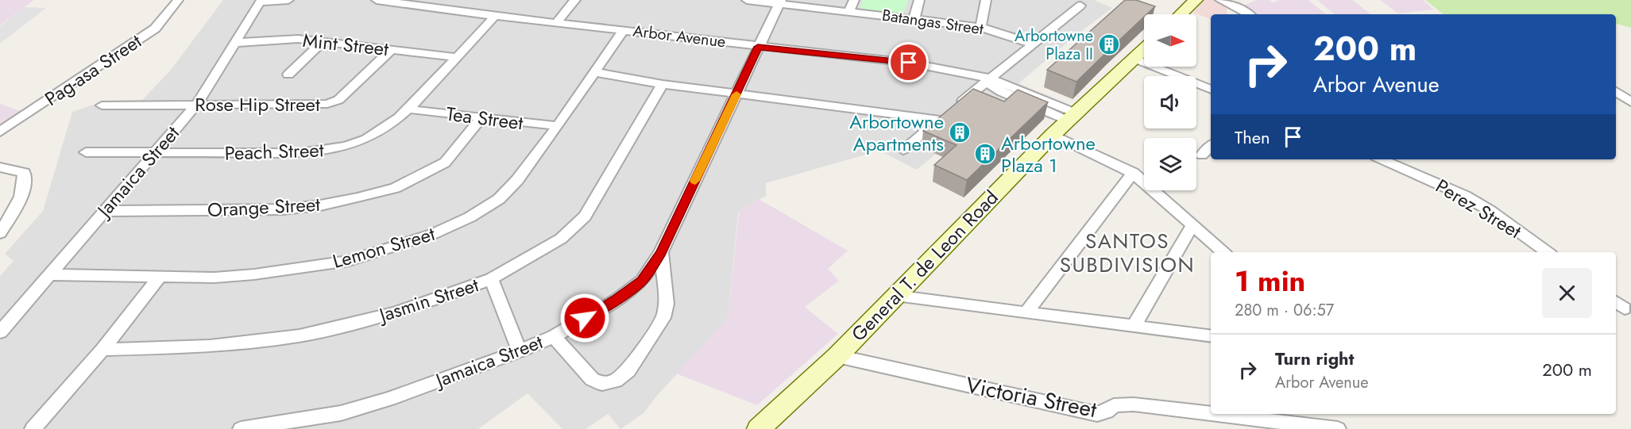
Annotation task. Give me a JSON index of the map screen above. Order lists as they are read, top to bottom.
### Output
{
  "streets": {
    "main road": ["General T. de Leon Road"],
    "street": [
      "Batangas Street",
      "Arbor Avenue",
      "Mint Street",
      "Pag-asa Street",
      "Rose Hip Street",
      "Tea Street",
      "Peach Street",
      "Jamaica Street",
      "Orange Street",
      "Perez Street",
      "Lemon Street",
      "Jasmin Street",
      "Victoria Street"
    ]
  },
  "crossings": [
    ["Batangas Street", "Jamaica Street"],
    ["Arbor Avenue", "Peach Street"],
    ["Arbor Avenue", "Jamaica Street"],
    ["Arbor Avenue", "Lemon Street"],
    ["Arbor Avenue", "General T. de Leon Road"],
    ["Mint Street", "Rose Hip Street"],
    ["Mint Street", "Peach Street"],
    ["Mint Street", "Jamaica Street"],
    ["Rose Hip Street", "Jamaica Street"],
    ["Tea Street", "Peach Street"],
    ["Tea Street", "Orange Street"],
    ["Tea Street", "Lemon Street"],
    ["Peach Street", "Jamaica Street"],
    ["Jamaica Street", "Orange Street"],
    ["Jamaica Street", "Lemon Street"],
    ["General T. de Leon Road", "Victoria Street"]
  ],
  "districts": ["SANTOS SUBDIVISION"],
  "places": {
    "building": ["Arbortowne Plaza II", "Arbortowne Apartments", "Arbortowne Plaza 1"]
  },
  "north": "right",
  "page": {
    "turn": ["200 m", "Arbor Avenue"],
    "then": "Then",
    "heading": ["1 min", "280 m · 06:57"],
    "list": [
      {
        "name": "Turn right",
        "note": "Arbor Avenue",
        "value": "200 m"
      }
    ]
  }
}
